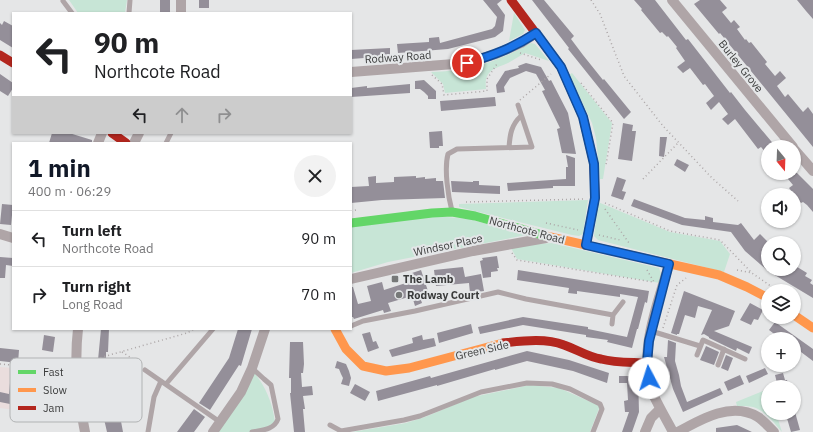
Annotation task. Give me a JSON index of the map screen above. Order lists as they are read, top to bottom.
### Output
{
  "streets": {
    "street": [
      "Rodway Road",
      "Burley Grove",
      "Northcote Road",
      "Windsor Place",
      "Green Side"
    ]
  },
  "crossings": [
    ["Northcote Road", "Windsor Place"]
  ],
  "places": {
    "transit": ["The Lamb"],
    "other": ["Rodway Court"]
  },
  "legend": ["Fast", "Slow", "Jam"],
  "north": "bottom",
  "page": {
    "turn": ["90 m", "Northcote Road"],
    "map_buttons": ["+", "−"],
    "heading": ["1 min", "400 m · 06:29"],
    "list": [
      {
        "name": "Turn left",
        "note": "Northcote Road",
        "value": "90 m"
      },
      {
        "name": "Turn right",
        "note": "Long Road",
        "value": "70 m"
      }
    ]
  }
}
